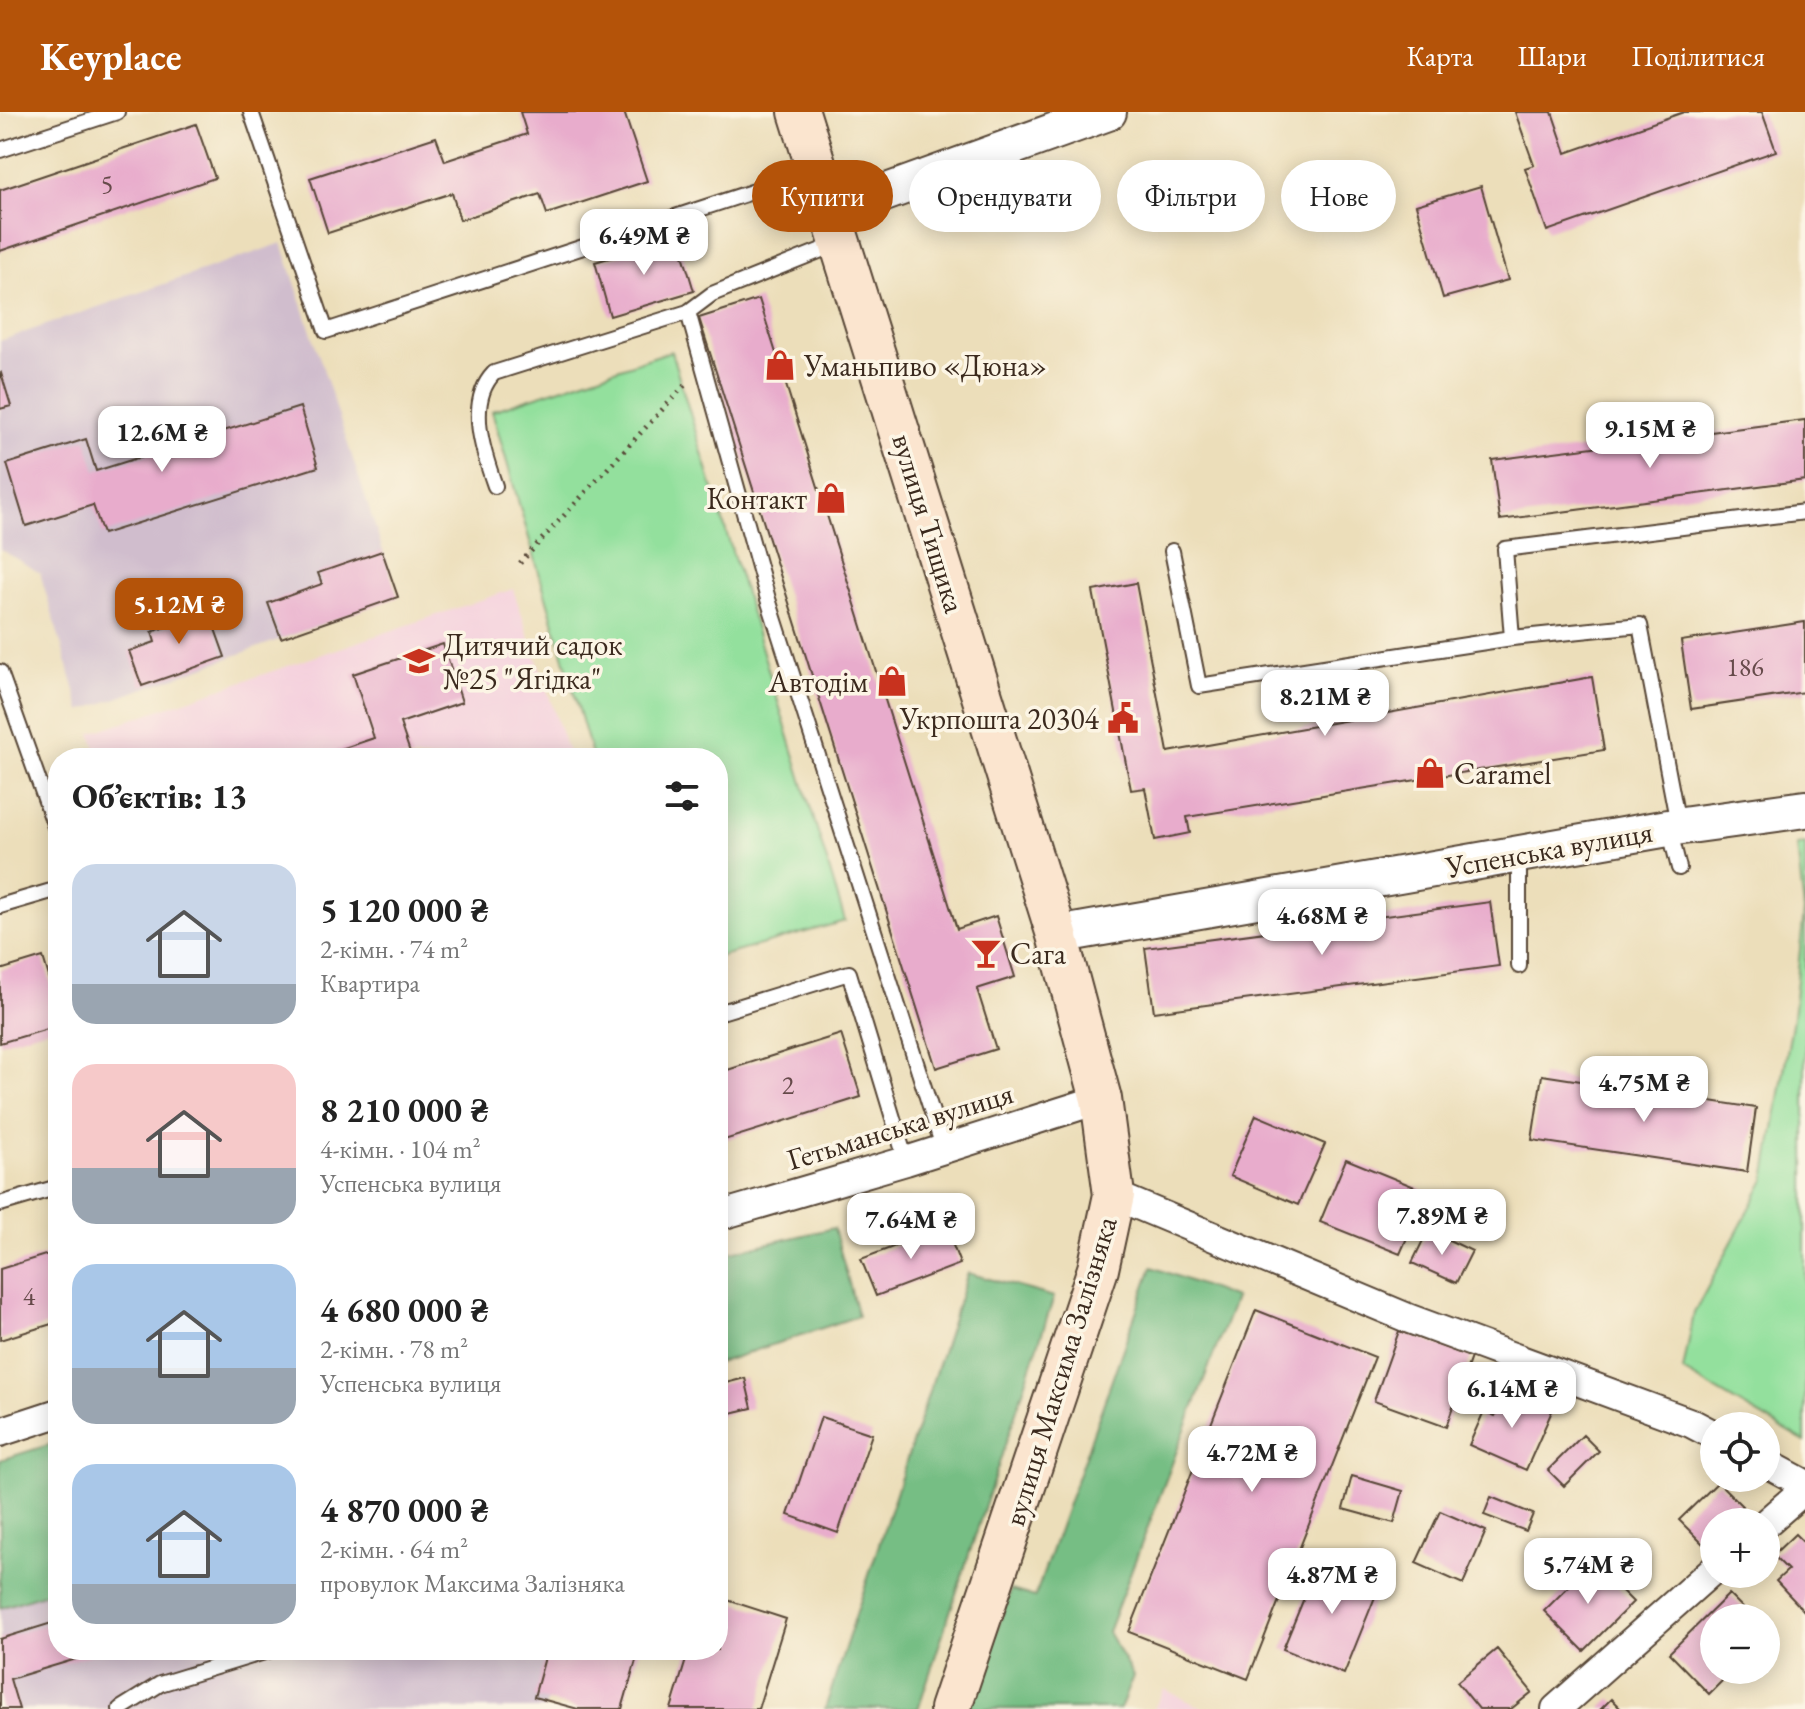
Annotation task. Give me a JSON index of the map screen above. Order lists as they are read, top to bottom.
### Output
{
  "streets": {
    "main road": ["вулиця Тищика", "вулиця Максима Залізняка"],
    "street": ["Успенська вулиця", "Гетьманська вулиця"]
  },
  "crossings": [
    ["вулиця Тищика", "Успенська вулиця"],
    ["вулиця Тищика", "вулиця Максима Залізняка"],
    ["Успенська вулиця", "вулиця Максима Залізняка"],
    ["Гетьманська вулиця", "вулиця Максима Залізняка"]
  ],
  "places": {
    "shop": [
      "Уманьпиво «Дюна»",
      "Контакт",
      "Автодім",
      "Caramel"
    ],
    "school or university": ["Дитячий садок №25 \"Ягідка\""],
    "public building": ["Укрпошта 20304"],
    "bar": ["Сага"]
  },
  "house_numbers": [
    "5",
    "186",
    "2",
    "4"
  ],
  "page": {
    "header": "Keyplace",
    "nav": ["Карта", "Шари", "Поділитися"],
    "chip": [
      "Купити",
      "Орендувати",
      "Фільтри",
      "Нове"
    ],
    "price": [
      "6.49M ₴",
      "9.15M ₴",
      "12.6M ₴",
      "5.12M ₴",
      "8.21M ₴",
      "4.68M ₴",
      "4.75M ₴",
      "7.89M ₴",
      "7.64M ₴",
      "6.14M ₴",
      "4.72M ₴",
      "5.74M ₴",
      "4.87M ₴"
    ],
    "heading": "Об’єктів: 13",
    "list": [
      {
        "name": "5 120 000 ₴",
        "note": "2-кімн. · 74 m² · Квартира"
      },
      {
        "name": "8 210 000 ₴",
        "note": "4-кімн. · 104 m² · Успенська вулиця"
      },
      {
        "name": "4 680 000 ₴",
        "note": "2-кімн. · 78 m² · Успенська вулиця"
      },
      {
        "name": "4 870 000 ₴",
        "note": "2-кімн. · 64 m² · провулок Максима Залізняка"
      }
    ],
    "map_buttons": ["+", "−"]
  }
}
